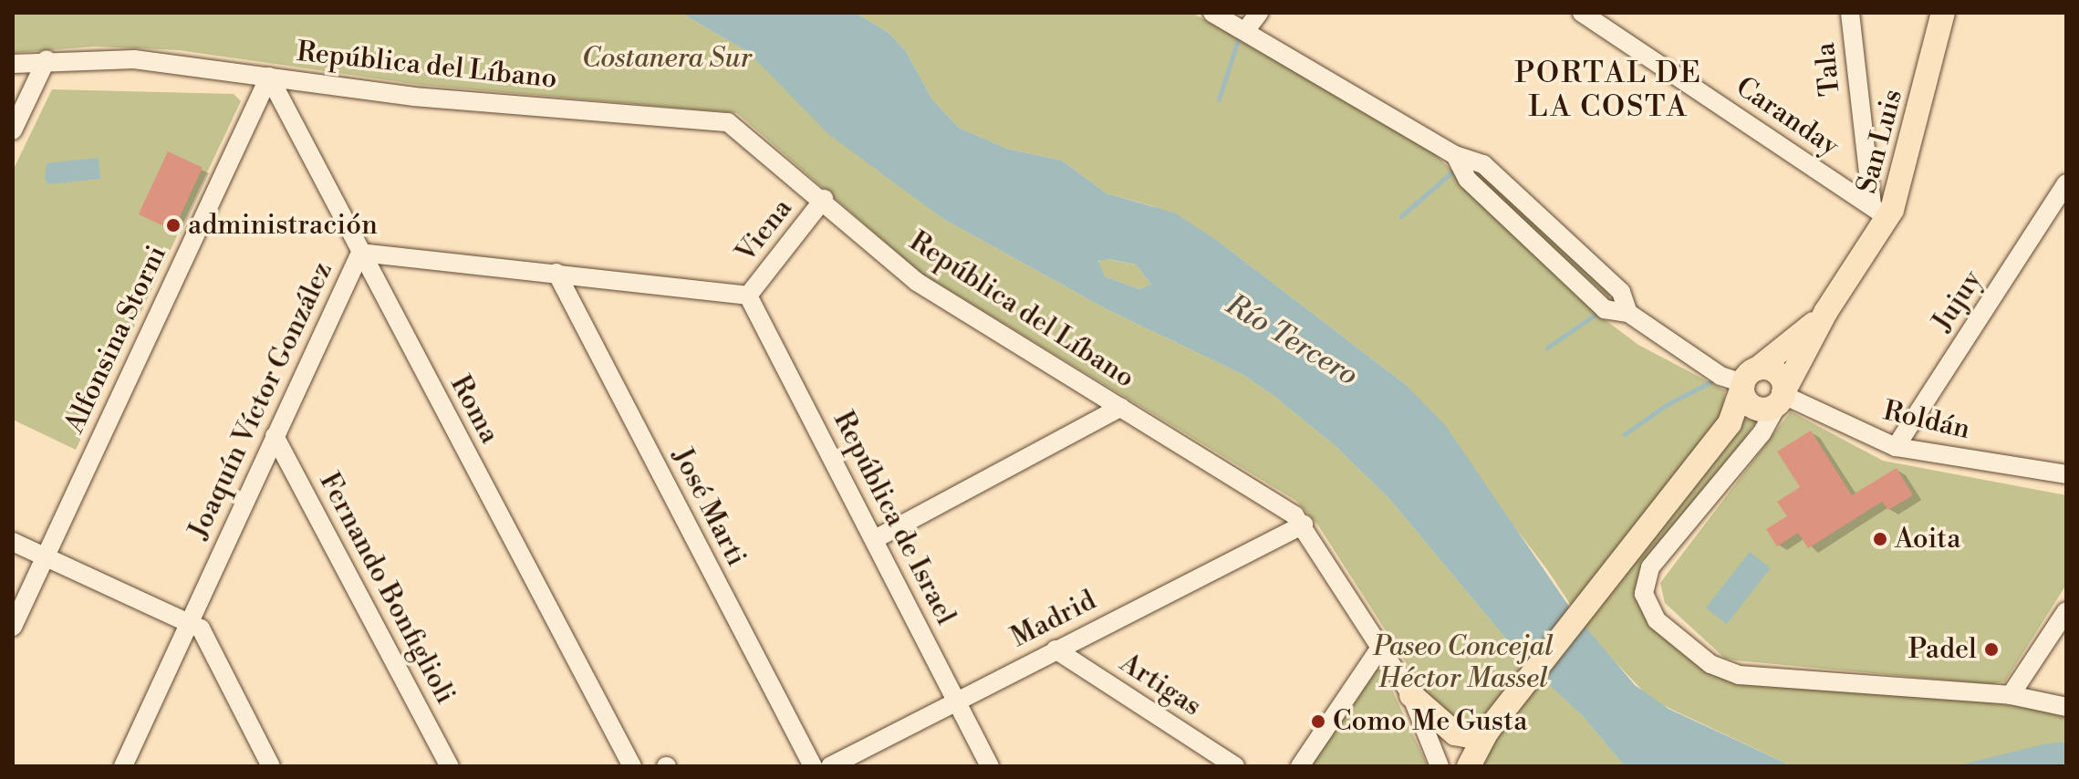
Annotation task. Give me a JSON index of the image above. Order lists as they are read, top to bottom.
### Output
{
  "streets": {
    "main road": ["San Luis"],
    "street": [
      "República del Líbano",
      "Tala",
      "Caranday",
      "Viena",
      "Jujuy",
      "Alfonsina Storni",
      "Joaquín Víctor González",
      "Roma",
      "Roldán",
      "José Marti",
      "República de Israel",
      "Fernando Bonfiglioli",
      "Madrid",
      "Artigas"
    ]
  },
  "crossings": [
    ["República del Líbano", "Viena"],
    ["República del Líbano", "Alfonsina Storni"],
    ["República del Líbano", "Roma"],
    ["República del Líbano", "Madrid"],
    ["Tala", "Caranday"],
    ["Tala", "San Luis"],
    ["Caranday", "San Luis"],
    ["San Luis", "Roldán"],
    ["Viena", "Joaquín Víctor González"],
    ["Viena", "República de Israel"],
    ["Jujuy", "Roldán"],
    ["Alfonsina Storni", "Roma"],
    ["Joaquín Víctor González", "Roma"],
    ["Joaquín Víctor González", "José Marti"],
    ["Joaquín Víctor González", "República de Israel"],
    ["Joaquín Víctor González", "Fernando Bonfiglioli"],
    ["República de Israel", "Madrid"],
    ["Madrid", "Artigas"]
  ],
  "districts": ["PORTAL DE LA COSTA"],
  "water": ["Río Tercero"],
  "parks": ["Costanera Sur", "Paseo Concejal Héctor Massel"],
  "places": [
    "administración",
    "Aoita",
    "Padel",
    "Como Me Gusta"
  ]
}
